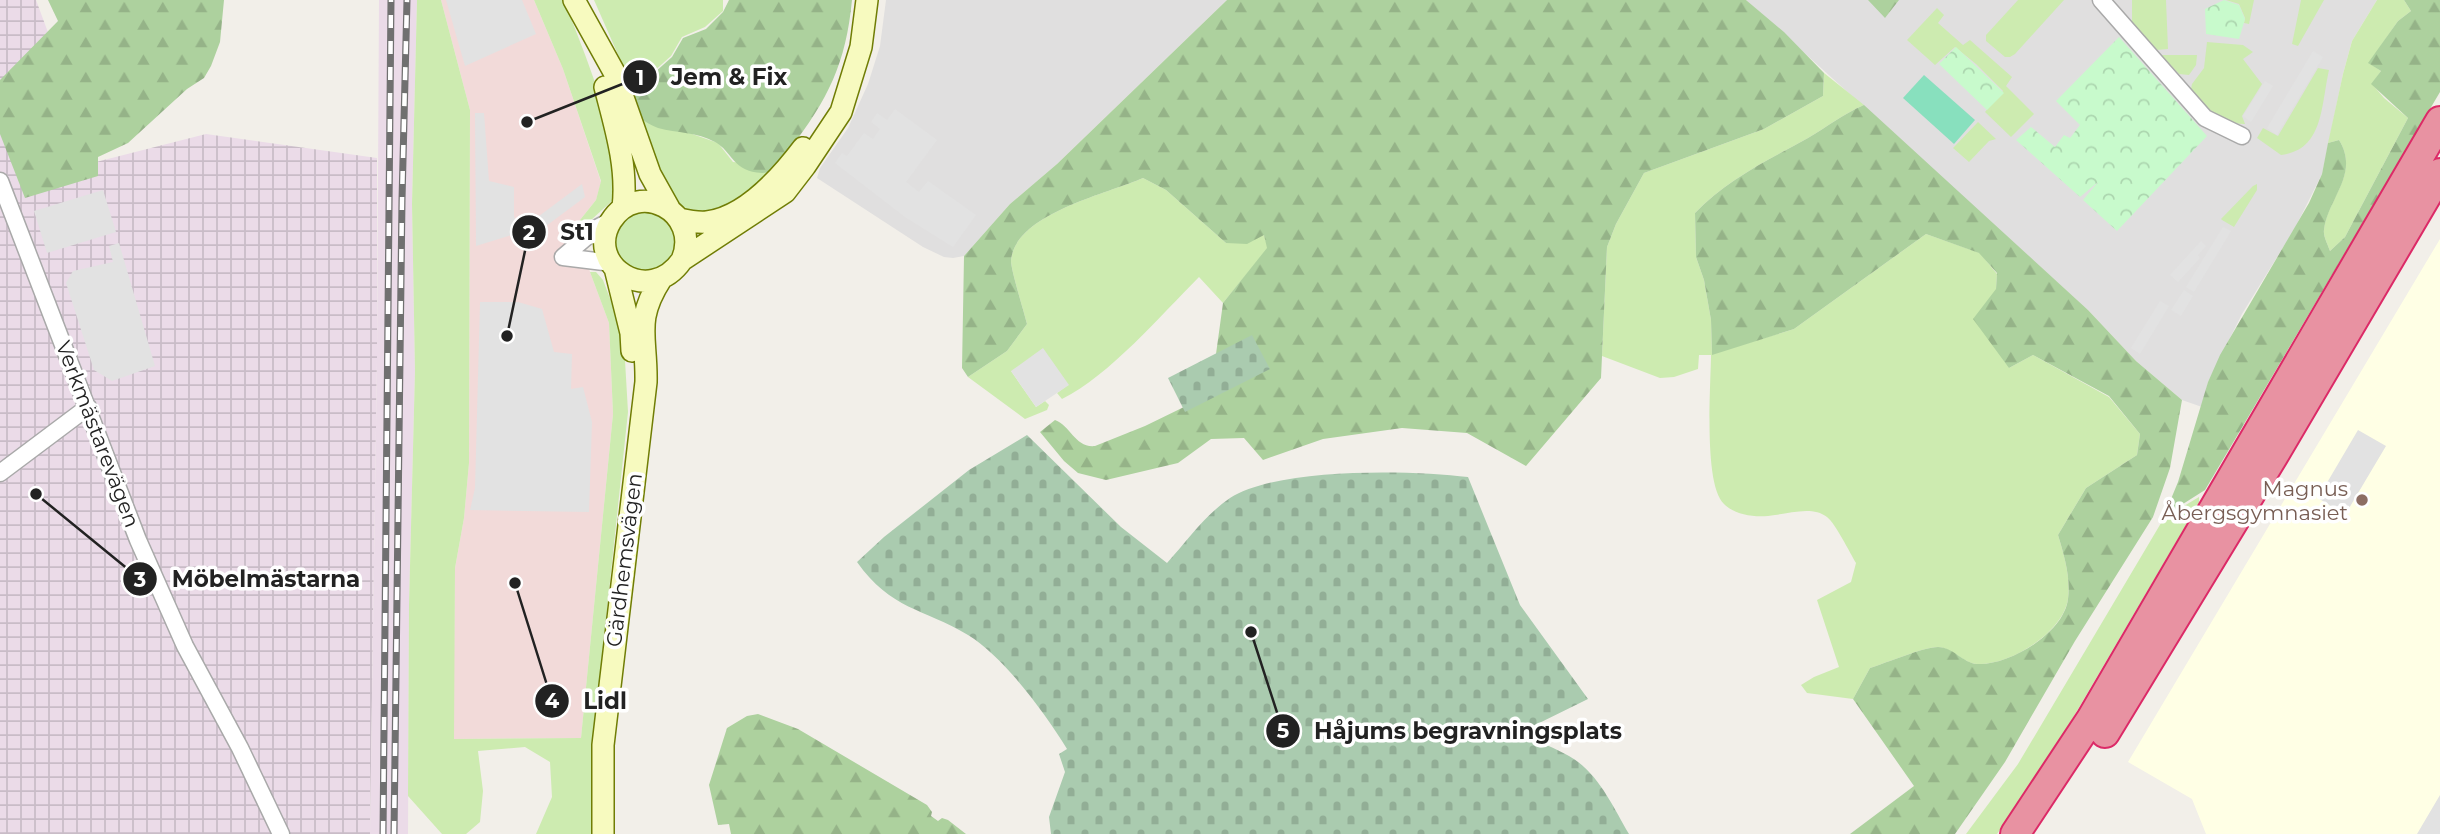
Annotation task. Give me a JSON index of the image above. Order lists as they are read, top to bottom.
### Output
{
  "streets": {
    "main road": ["Gärdhemsvägen"],
    "street": ["Verkmästarevägen"]
  },
  "places": [
    "Jem & Fix",
    "St1",
    "Möbelmästarna",
    "Magnus Åbergsgymnasiet",
    "Lidl",
    "Håjums begravningsplats"
  ]
}
